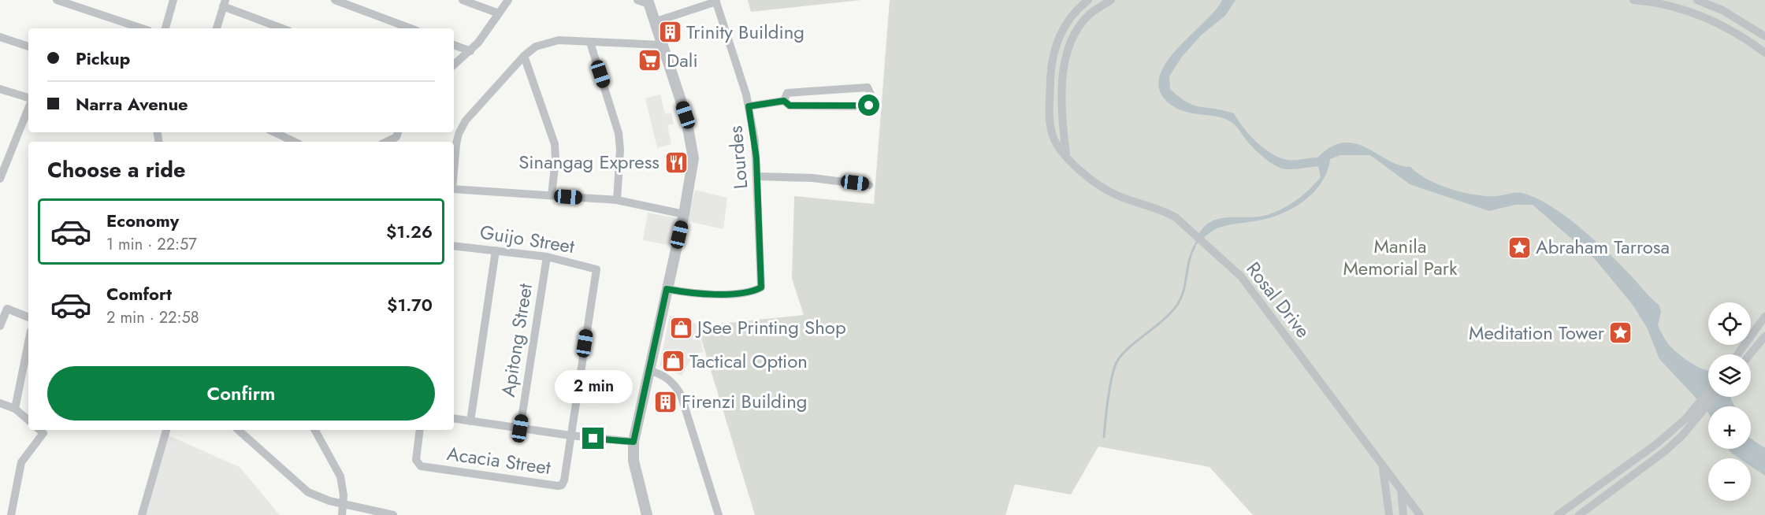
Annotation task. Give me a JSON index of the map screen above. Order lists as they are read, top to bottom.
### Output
{
  "streets": {
    "street": [
      "Lourdes",
      "Guijo Street",
      "Rosal Drive",
      "Apitong Street",
      "Acacia Street"
    ]
  },
  "crossings": [
    ["Guijo Street", "Apitong Street"],
    ["Guijo Street", "Acacia Street"]
  ],
  "parks": ["Manila Memorial Park"],
  "places": {
    "building": ["Trinity Building", "Firenzi Building"],
    "supermarket": ["Dali"],
    "restaurant": ["Sinangag Express"],
    "place": ["Abraham Tarrosa", "Meditation Tower"],
    "shop": ["JSee Printing Shop", "Tactical Option"]
  },
  "page": {
    "banner": ["Pickup", "Narra Avenue"],
    "heading": "Choose a ride",
    "list": [
      {
        "name": "Economy",
        "note": "1 min · 22:57",
        "value": "$1.26"
      },
      {
        "name": "Comfort",
        "note": "2 min · 22:58",
        "value": "$1.70"
      }
    ],
    "map_buttons": ["+", "−"],
    "buttons": "Confirm",
    "bubble": "2 min"
  }
}
